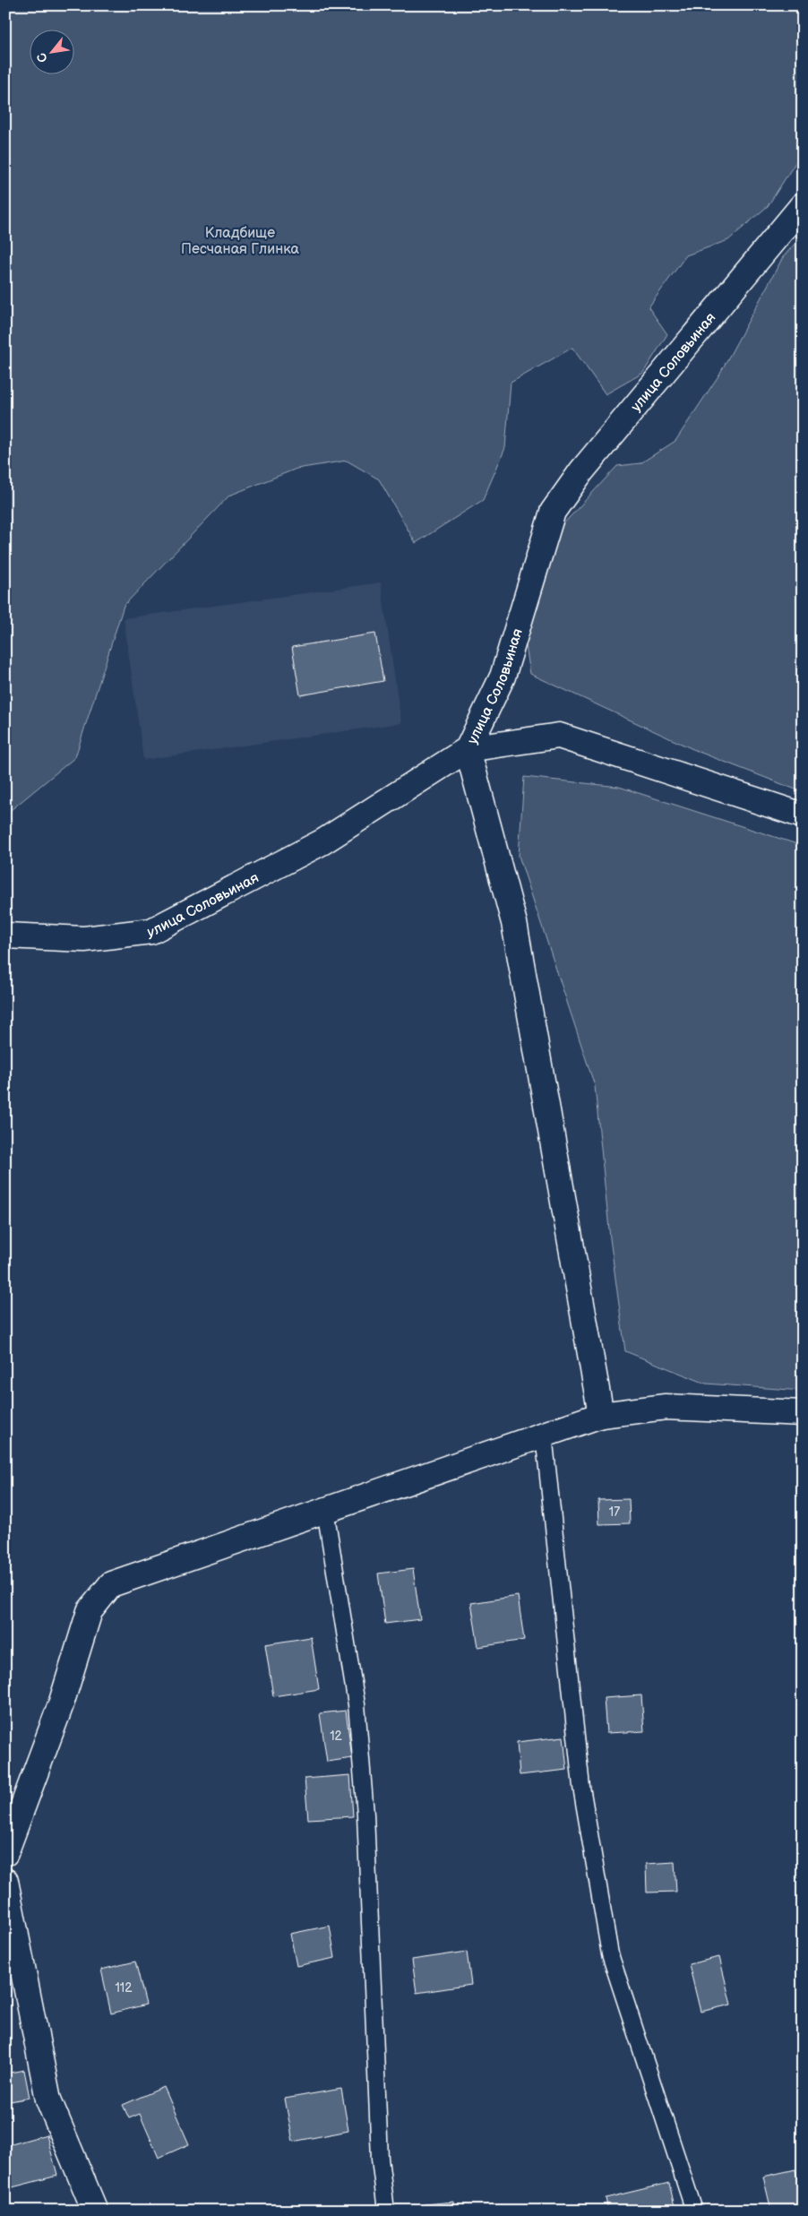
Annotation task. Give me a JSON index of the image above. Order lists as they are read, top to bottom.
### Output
{
  "streets": {
    "street": ["улица Соловьиная"]
  },
  "parks": ["Кладбище Песчаная Глинка"],
  "house_numbers": ["17", "12", "112"],
  "north": "bottom left"
}
